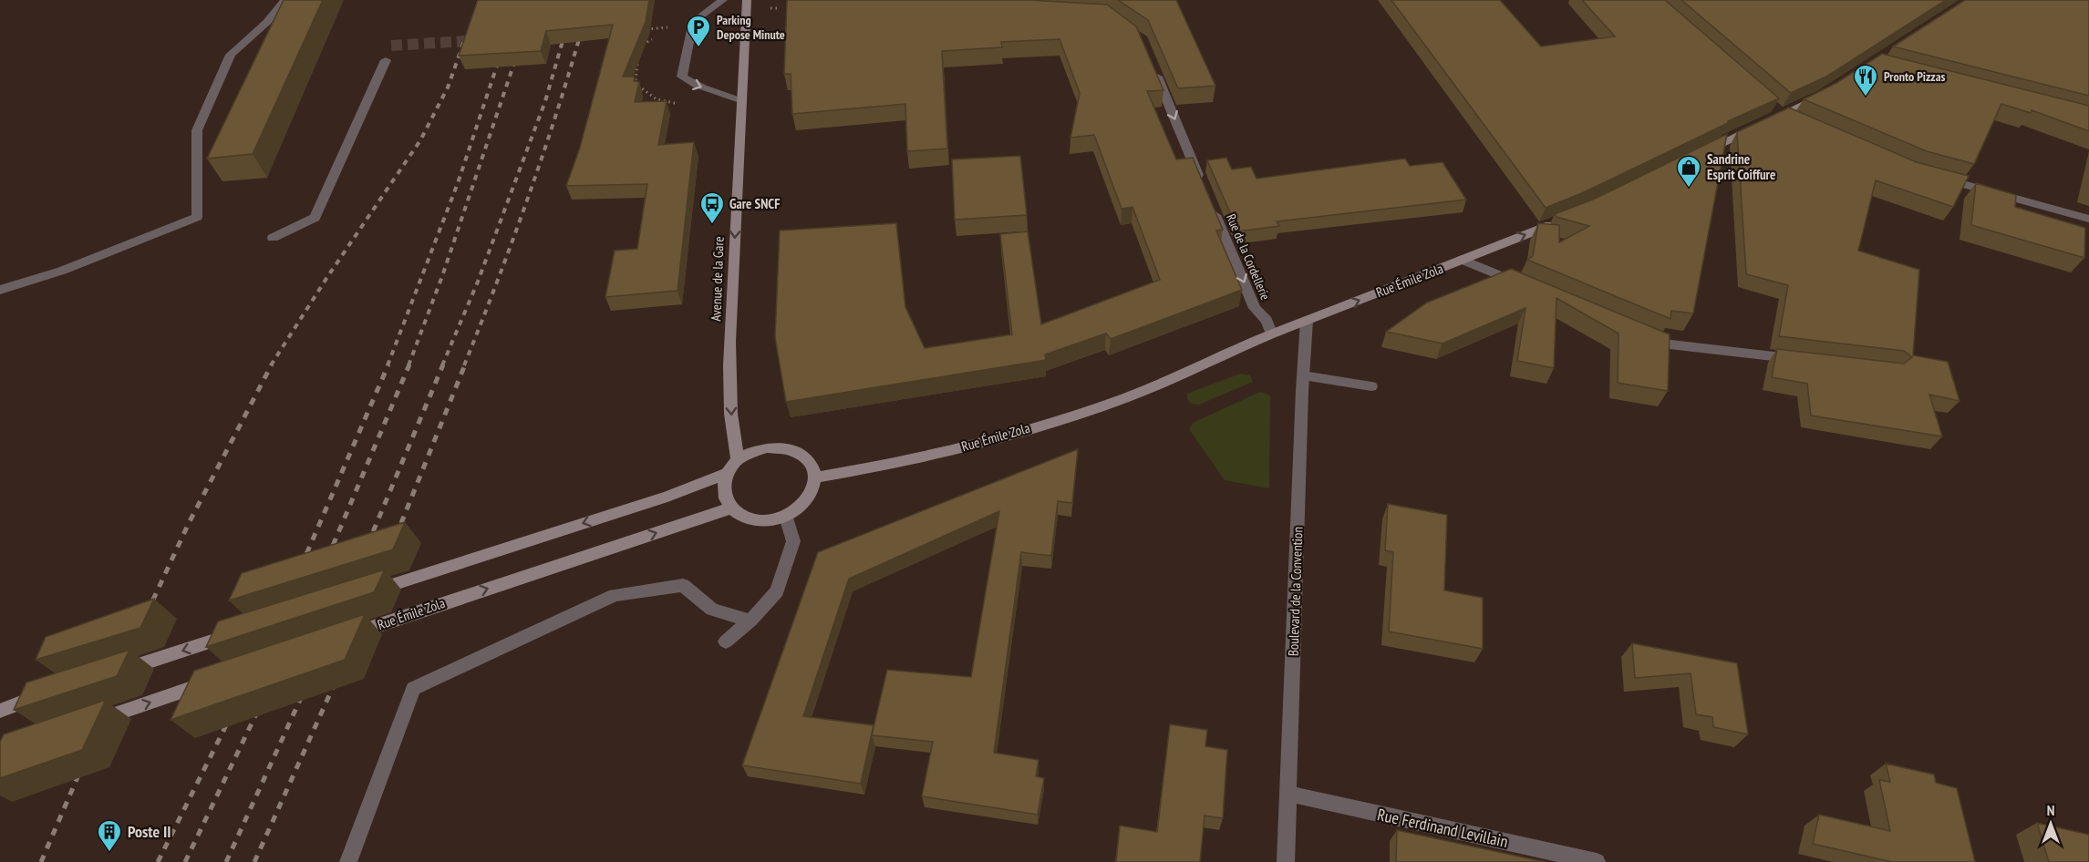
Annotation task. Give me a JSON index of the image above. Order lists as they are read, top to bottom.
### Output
{
  "streets": {
    "main road": ["Avenue de la Gare", "Rue Émile Zola"],
    "street": ["Rue de la Cordellerie", "Boulevard de la Convention", "Rue Ferdinand Levillain"]
  },
  "crossings": [
    ["Rue de la Cordellerie", "Rue Émile Zola"],
    ["Avenue de la Gare", "Rue Émile Zola"],
    ["Rue Émile Zola", "Boulevard de la Convention"],
    ["Boulevard de la Convention", "Rue Ferdinand Levillain"]
  ],
  "one_way": ["Rue de la Cordellerie", "Avenue de la Gare"],
  "places": {
    "parking": ["Parking Depose Minute"],
    "restaurant": ["Pronto Pizzas"],
    "shop": ["Sandrine Esprit Coiffure"],
    "bus stop": ["Gare SNCF"],
    "building": ["Poste II"]
  },
  "north": "top"
}
